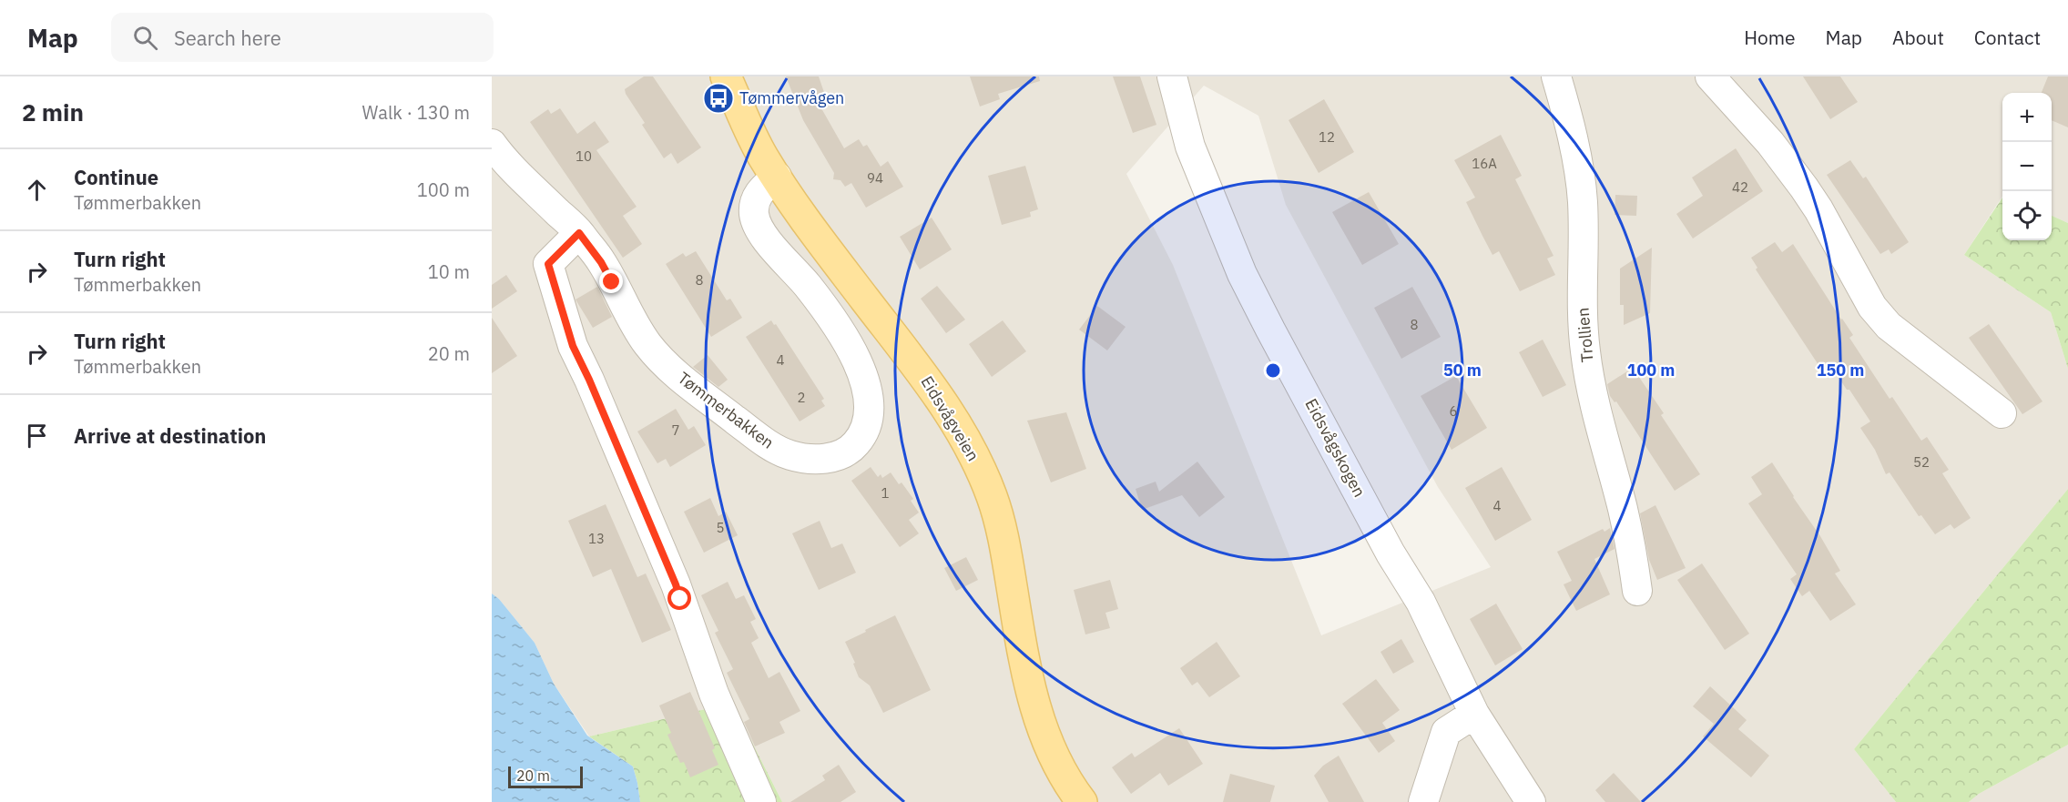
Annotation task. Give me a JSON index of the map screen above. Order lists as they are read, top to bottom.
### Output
{
  "streets": {
    "main road": ["Eidsvågveien"],
    "street": ["Trollien", "Tømmerbakken", "Eidsvågskogen"]
  },
  "crossings": [
    ["Tømmerbakken", "Eidsvågveien"]
  ],
  "places": {
    "bus stop": ["Tømmervågen"]
  },
  "house_numbers": [
    "12",
    "10",
    "16A",
    "94",
    "42",
    "8",
    "8",
    "4",
    "2",
    "6",
    "7",
    "52",
    "1",
    "4",
    "5",
    "13"
  ],
  "scale_bar": "20 m",
  "page": {
    "header": "Map",
    "search": "Search here",
    "nav": [
      "Home",
      "Map",
      "About",
      "Contact"
    ],
    "heading": ["2 min", "Walk · 130 m"],
    "map_buttons": ["+", "−"],
    "list": [
      ["Continue", "Tømmerbakken", "100 m"],
      ["Turn right", "Tømmerbakken", "10 m"],
      ["Turn right", "Tømmerbakken", "20 m"],
      "Arrive at destination"
    ],
    "scale": "20 m"
  },
  "rings": ["50 m", "100 m", "150 m"]
}
